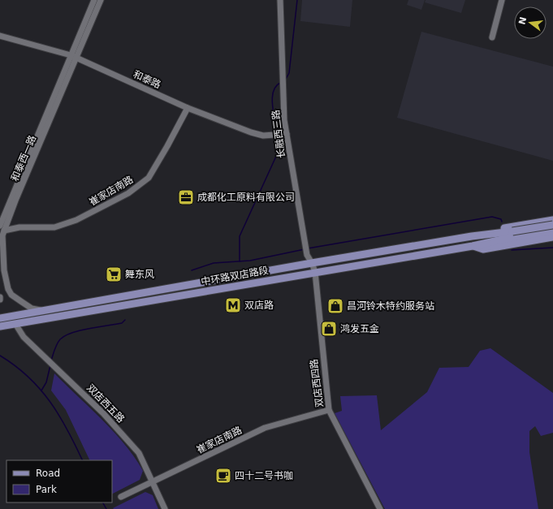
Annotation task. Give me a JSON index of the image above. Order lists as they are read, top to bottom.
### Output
{
  "streets": {
    "main road": ["中环路双店路段"],
    "street": [
      "和泰路",
      "长融西三路",
      "和泰西一路",
      "崔家店南路",
      "双店西四路",
      "双店西五路"
    ]
  },
  "crossings": [
    ["和泰路", "长融西三路"],
    ["和泰路", "和泰西一路"],
    ["和泰路", "崔家店南路"],
    ["长融西三路", "中环路双店路段"],
    ["长融西三路", "双店西四路"],
    ["和泰西一路", "崔家店南路"],
    ["和泰西一路", "中环路双店路段"],
    ["崔家店南路", "双店西四路"],
    ["崔家店南路", "双店西五路"],
    ["中环路双店路段", "双店西四路"],
    ["中环路双店路段", "双店西五路"]
  ],
  "places": {
    "office": ["成都化工原料有限公司"],
    "supermarket": ["舞东风"],
    "metro station": ["双店路"],
    "shop": ["昌河铃木特约服务站", "鸿发五金"],
    "cafe": ["四十二号书咖"]
  },
  "legend": ["Road", "Park"],
  "north": "left"
}
